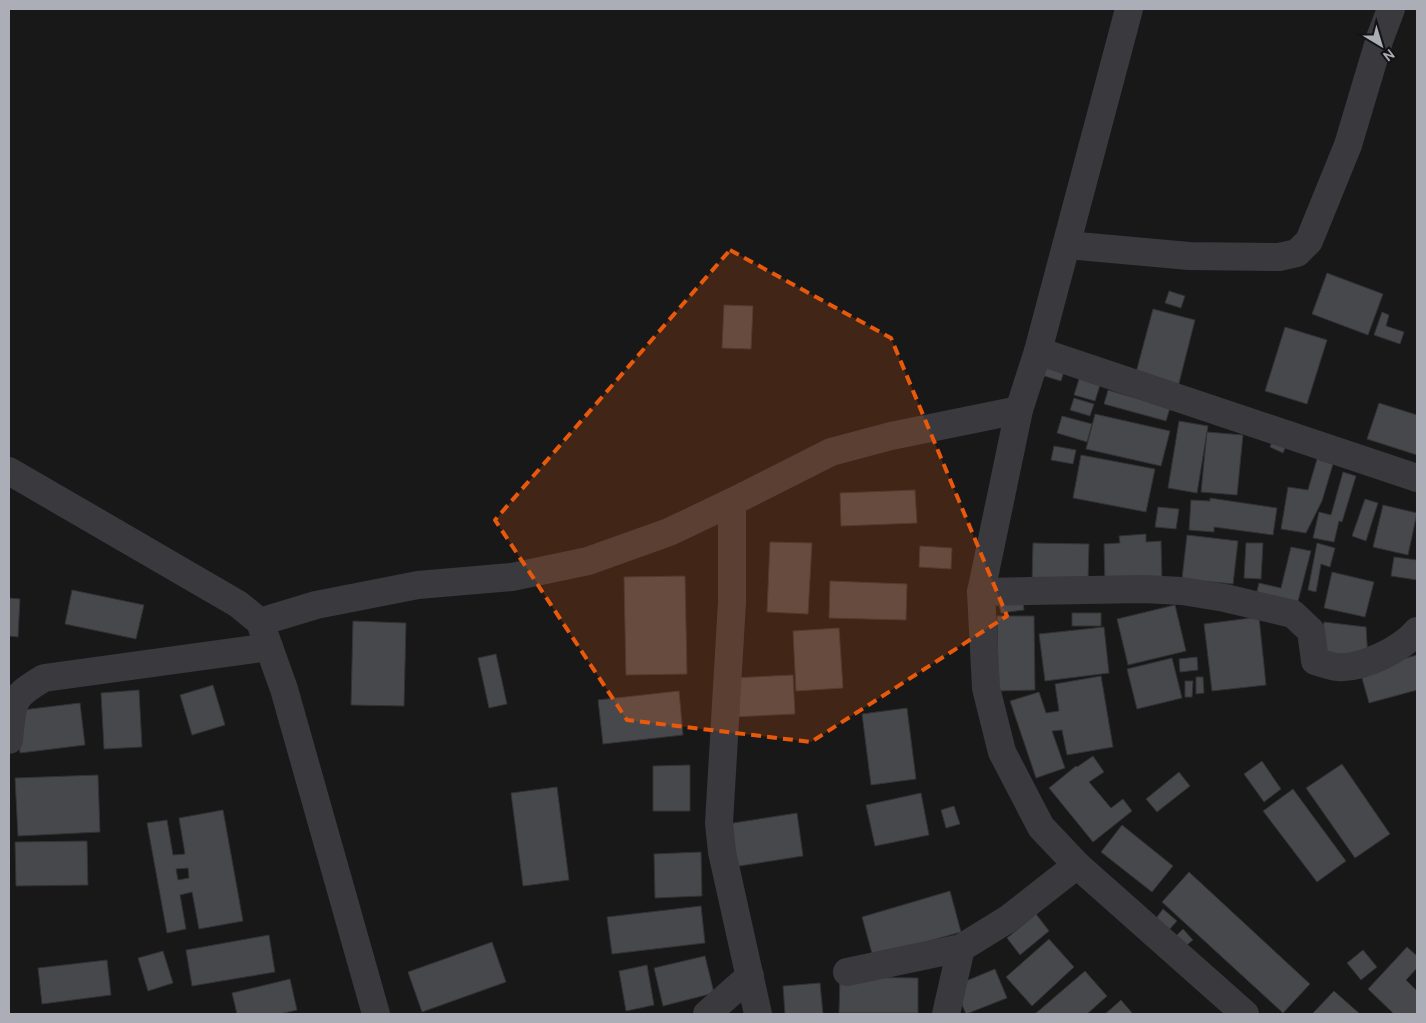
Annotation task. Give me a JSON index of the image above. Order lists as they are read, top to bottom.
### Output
{
  "north": "bottom right"
}
